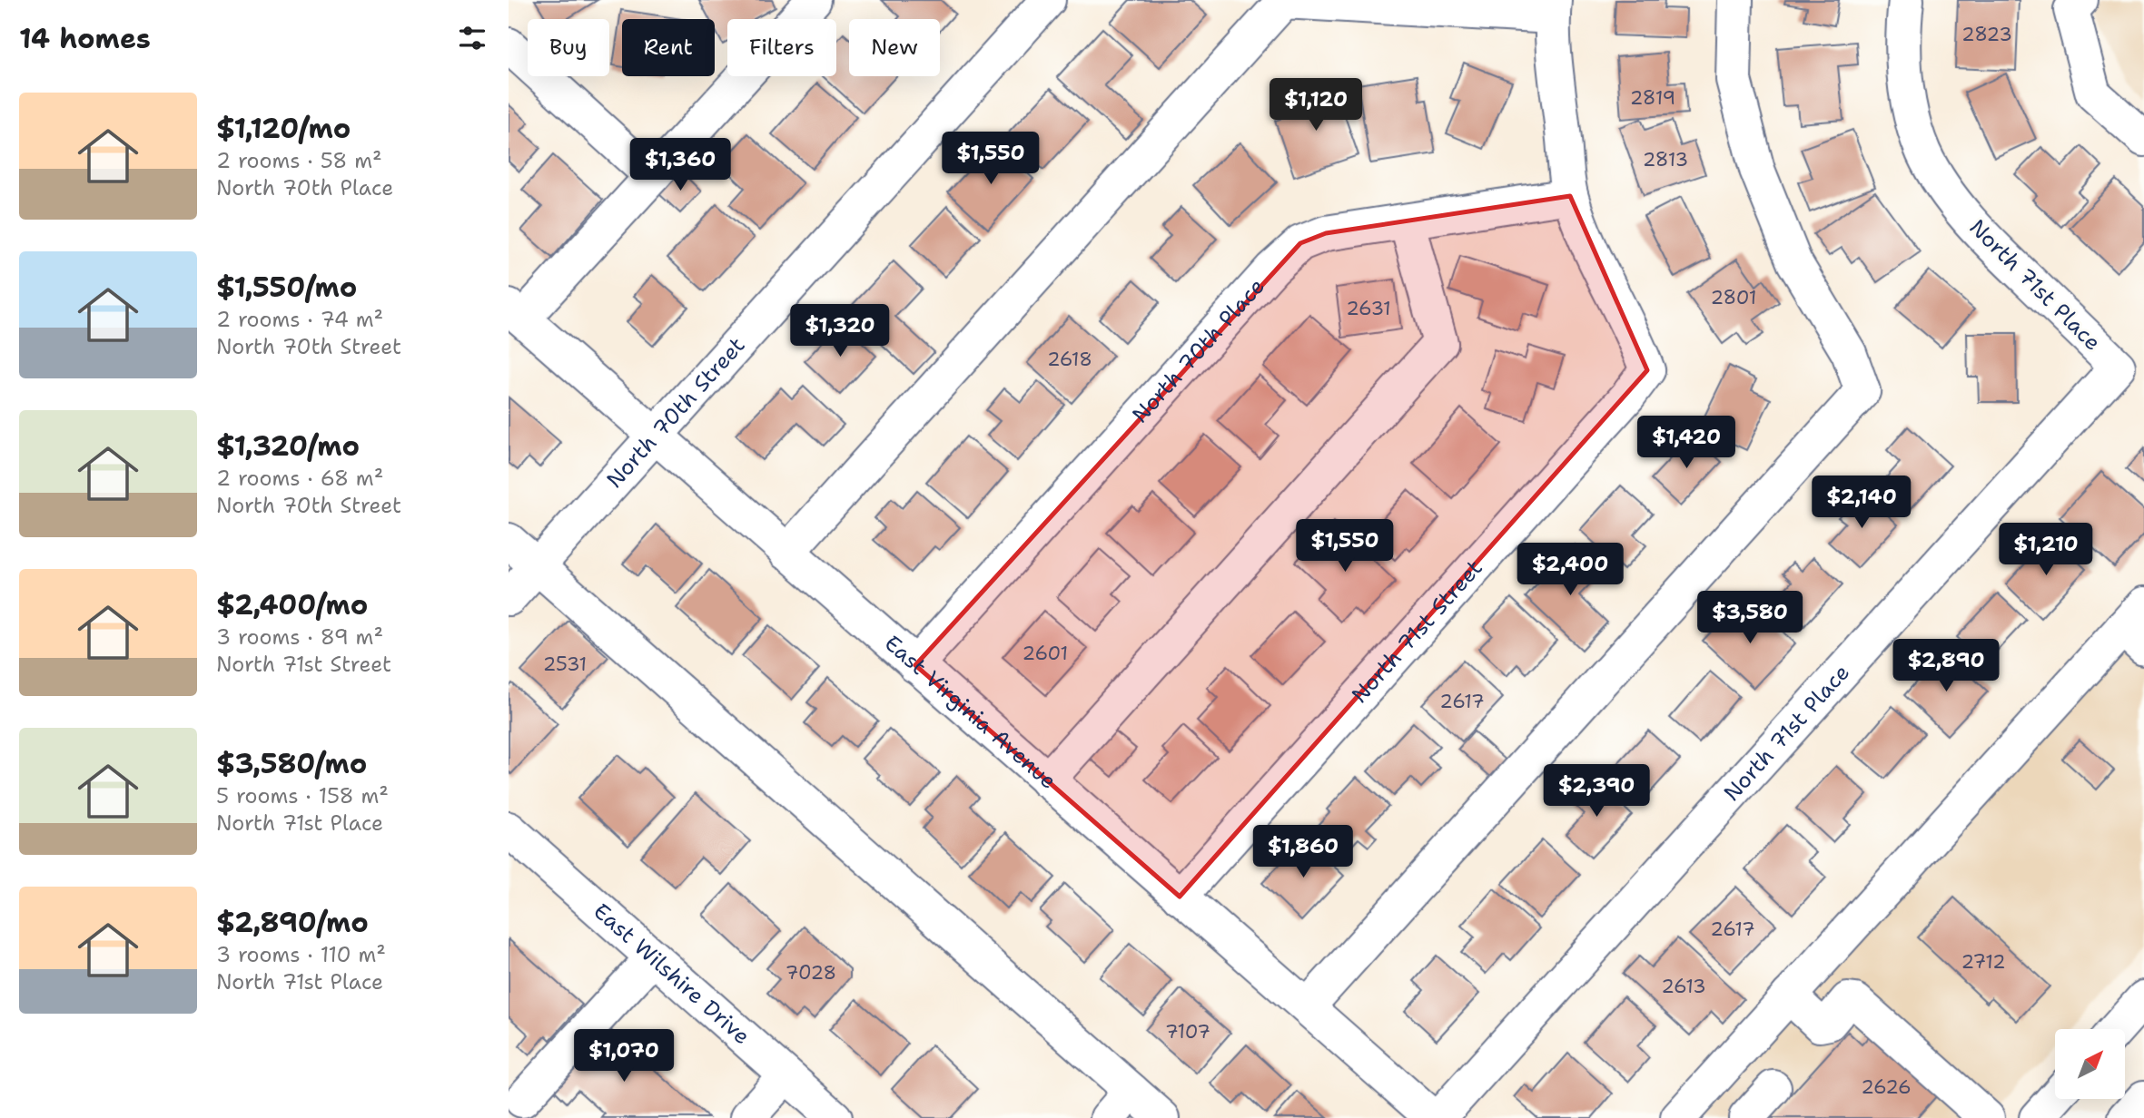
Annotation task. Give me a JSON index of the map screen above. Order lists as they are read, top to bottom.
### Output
{
  "streets": {
    "street": [
      "North 71st Place",
      "North 70th Place",
      "North 70th Street",
      "North 71st Street",
      "East Virginia Avenue",
      "East Wilshire Drive"
    ]
  },
  "crossings": [
    ["North 70th Place", "North 71st Street"],
    ["North 70th Place", "East Virginia Avenue"],
    ["North 70th Street", "East Virginia Avenue"],
    ["North 71st Street", "East Virginia Avenue"]
  ],
  "house_numbers": [
    "2823",
    "2819",
    "2813",
    "2801",
    "2631",
    "2618",
    "2601",
    "2531",
    "2617",
    "2617",
    "2712",
    "7028",
    "2613",
    "7107",
    "2626"
  ],
  "north": "top right",
  "page": {
    "heading": "14 homes",
    "chip": [
      "Buy",
      "Rent",
      "Filters",
      "New"
    ],
    "list": [
      {
        "name": "$1,120/mo",
        "note": "2 rooms · 58 m² · North 70th Place"
      },
      {
        "name": "$1,550/mo",
        "note": "2 rooms · 74 m² · North 70th Street"
      },
      {
        "name": "$1,320/mo",
        "note": "2 rooms · 68 m² · North 70th Street"
      },
      {
        "name": "$2,400/mo",
        "note": "3 rooms · 89 m² · North 71st Street"
      },
      {
        "name": "$3,580/mo",
        "note": "5 rooms · 158 m² · North 71st Place"
      },
      {
        "name": "$2,890/mo",
        "note": "3 rooms · 110 m² · North 71st Place"
      }
    ],
    "price": [
      "$1,120",
      "$1,550",
      "$1,360",
      "$1,320",
      "$1,420",
      "$2,140",
      "$1,550",
      "$1,210",
      "$2,400",
      "$3,580",
      "$2,890",
      "$2,390",
      "$1,860",
      "$1,070"
    ]
  }
}
